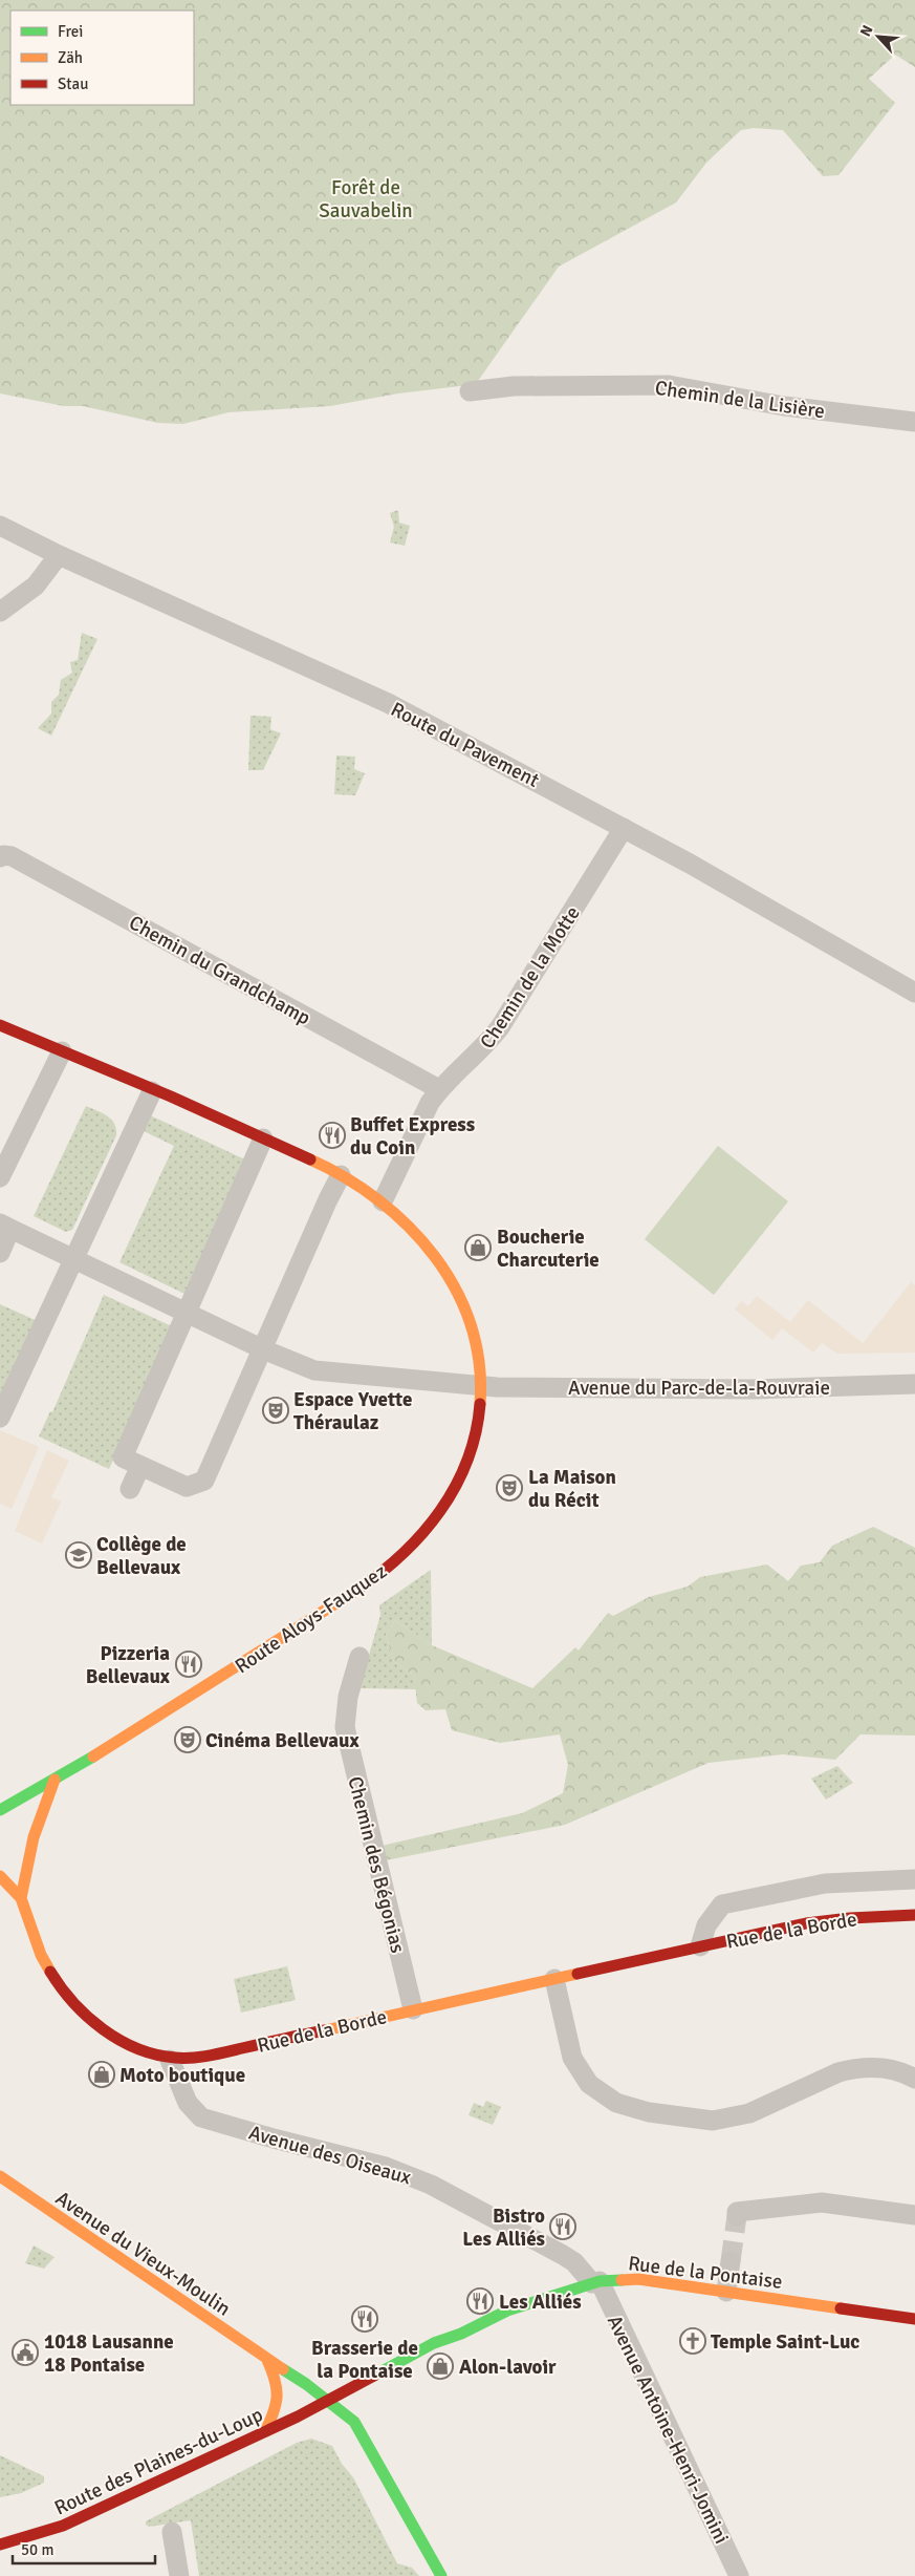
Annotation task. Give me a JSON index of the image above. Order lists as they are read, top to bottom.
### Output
{
  "streets": {
    "main road": [
      "Route Aloys-Fauquez",
      "Rue de la Borde",
      "Avenue du Vieux-Moulin",
      "Rue de la Pontaise",
      "Route des Plaines-du-Loup"
    ],
    "street": [
      "Chemin de la Lisière",
      "Route du Pavement",
      "Chemin du Grandchamp",
      "Chemin de la Motte",
      "Avenue du Parc-de-la-Rouvraie",
      "Chemin des Bégonias",
      "Avenue des Oiseaux",
      "Avenue Antoine-Henri-Jomini"
    ]
  },
  "crossings": [
    ["Route du Pavement", "Chemin de la Motte"],
    ["Chemin du Grandchamp", "Chemin de la Motte"],
    ["Chemin de la Motte", "Route Aloys-Fauquez"],
    ["Avenue du Parc-de-la-Rouvraie", "Route Aloys-Fauquez"],
    ["Route Aloys-Fauquez", "Rue de la Borde"],
    ["Chemin des Bégonias", "Rue de la Borde"],
    ["Rue de la Borde", "Avenue des Oiseaux"],
    ["Avenue des Oiseaux", "Rue de la Pontaise"],
    ["Avenue des Oiseaux", "Avenue Antoine-Henri-Jomini"],
    ["Avenue du Vieux-Moulin", "Rue de la Pontaise"],
    ["Avenue du Vieux-Moulin", "Route des Plaines-du-Loup"],
    ["Rue de la Pontaise", "Avenue Antoine-Henri-Jomini"],
    ["Rue de la Pontaise", "Route des Plaines-du-Loup"]
  ],
  "parks": ["Forêt de Sauvabelin"],
  "places": {
    "restaurant": [
      "Buffet Express du Coin",
      "Pizzeria Bellevaux",
      "Bistro Les Alliés",
      "Les Alliés",
      "Brasserie de la Pontaise"
    ],
    "shop": ["Boucherie Charcuterie", "Moto boutique", "Alon-lavoir"],
    "theatre": ["Espace Yvette Théraulaz", "La Maison du Récit", "Cinéma Bellevaux"],
    "school or university": ["Collège de Bellevaux"],
    "church": ["Temple Saint-Luc"],
    "public building": ["1018 Lausanne 18 Pontaise"]
  },
  "legend": ["Frei", "Zäh", "Stau"],
  "scale_bar": "50 m",
  "north": "top left"
}
